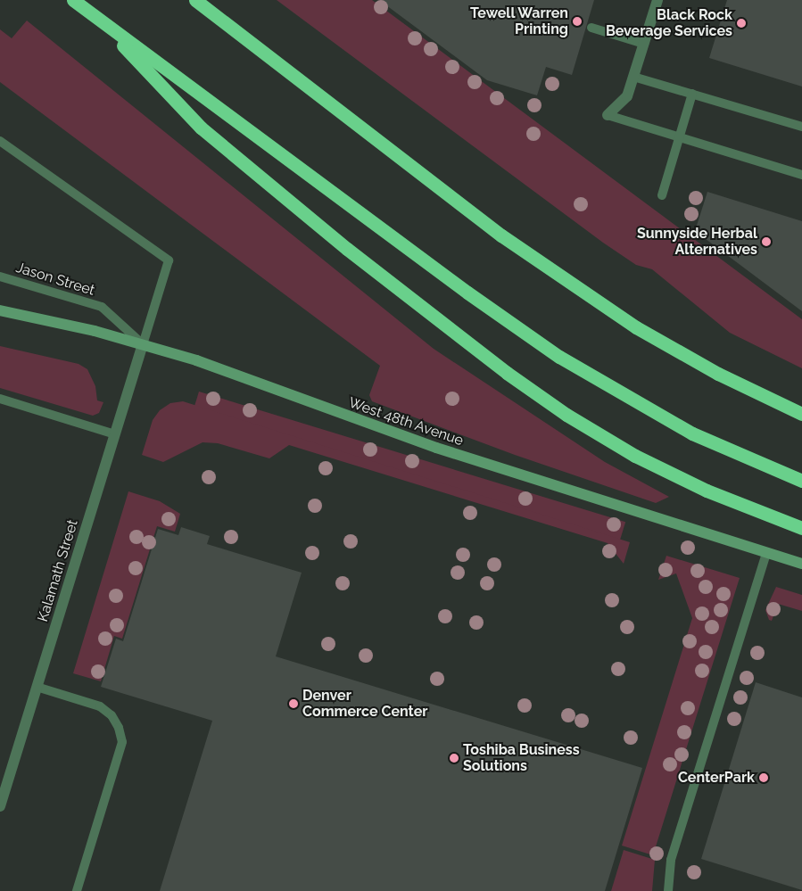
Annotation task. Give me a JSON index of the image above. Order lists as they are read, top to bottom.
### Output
{
  "streets": {
    "street": ["West 48th Avenue", "Kalamath Street"],
    "lane": ["Jason Street"]
  },
  "crossings": [
    ["Jason Street", "West 48th Avenue"],
    ["Jason Street", "Kalamath Street"],
    ["West 48th Avenue", "Kalamath Street"]
  ],
  "places": [
    "Tewell Warren Printing",
    "Black Rock Beverage Services",
    "Sunnyside Herbal Alternatives",
    "Denver Commerce Center",
    "Toshiba Business Solutions",
    "CenterPark"
  ]
}
